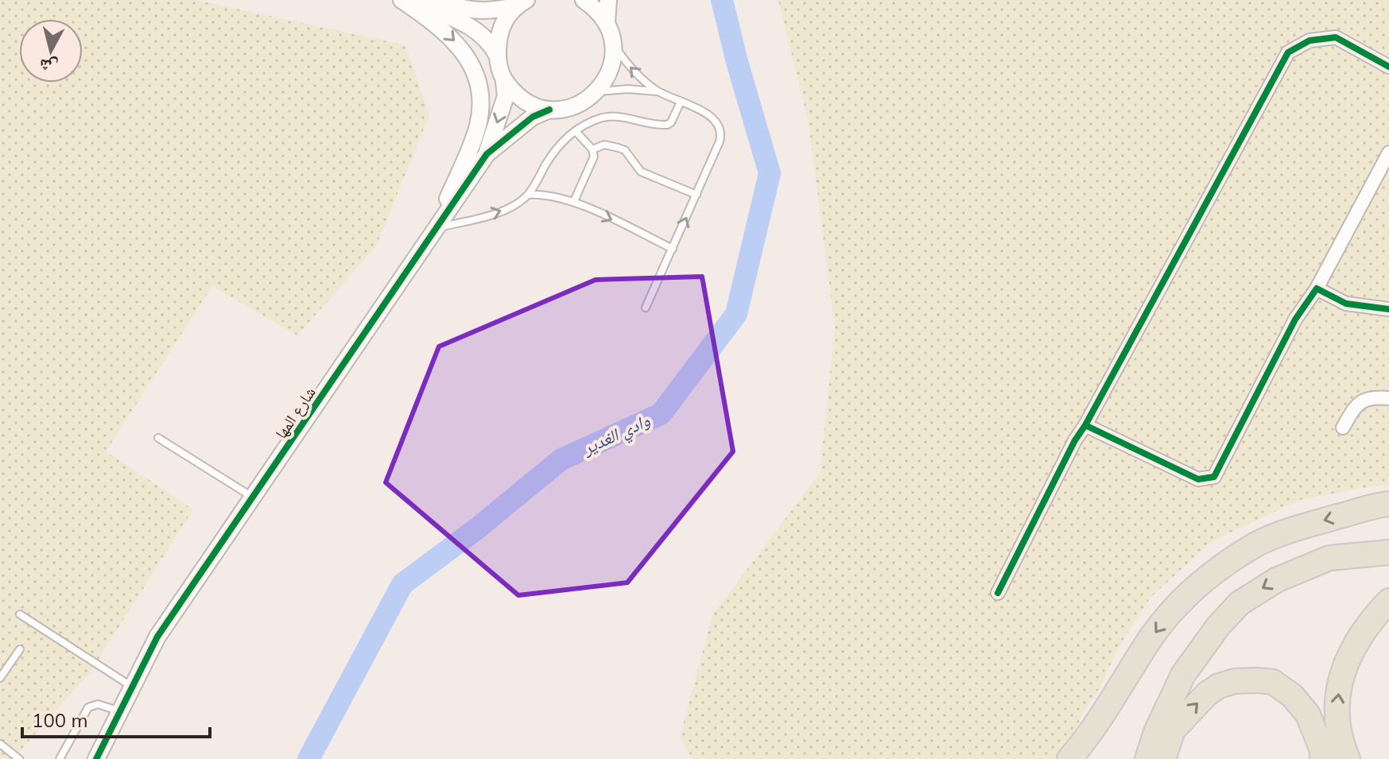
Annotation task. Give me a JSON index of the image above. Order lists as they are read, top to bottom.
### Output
{
  "streets": {
    "street": ["شارع المها"]
  },
  "water": ["وادي الغدير"],
  "scale_bar": "100 m",
  "north": "bottom"
}
